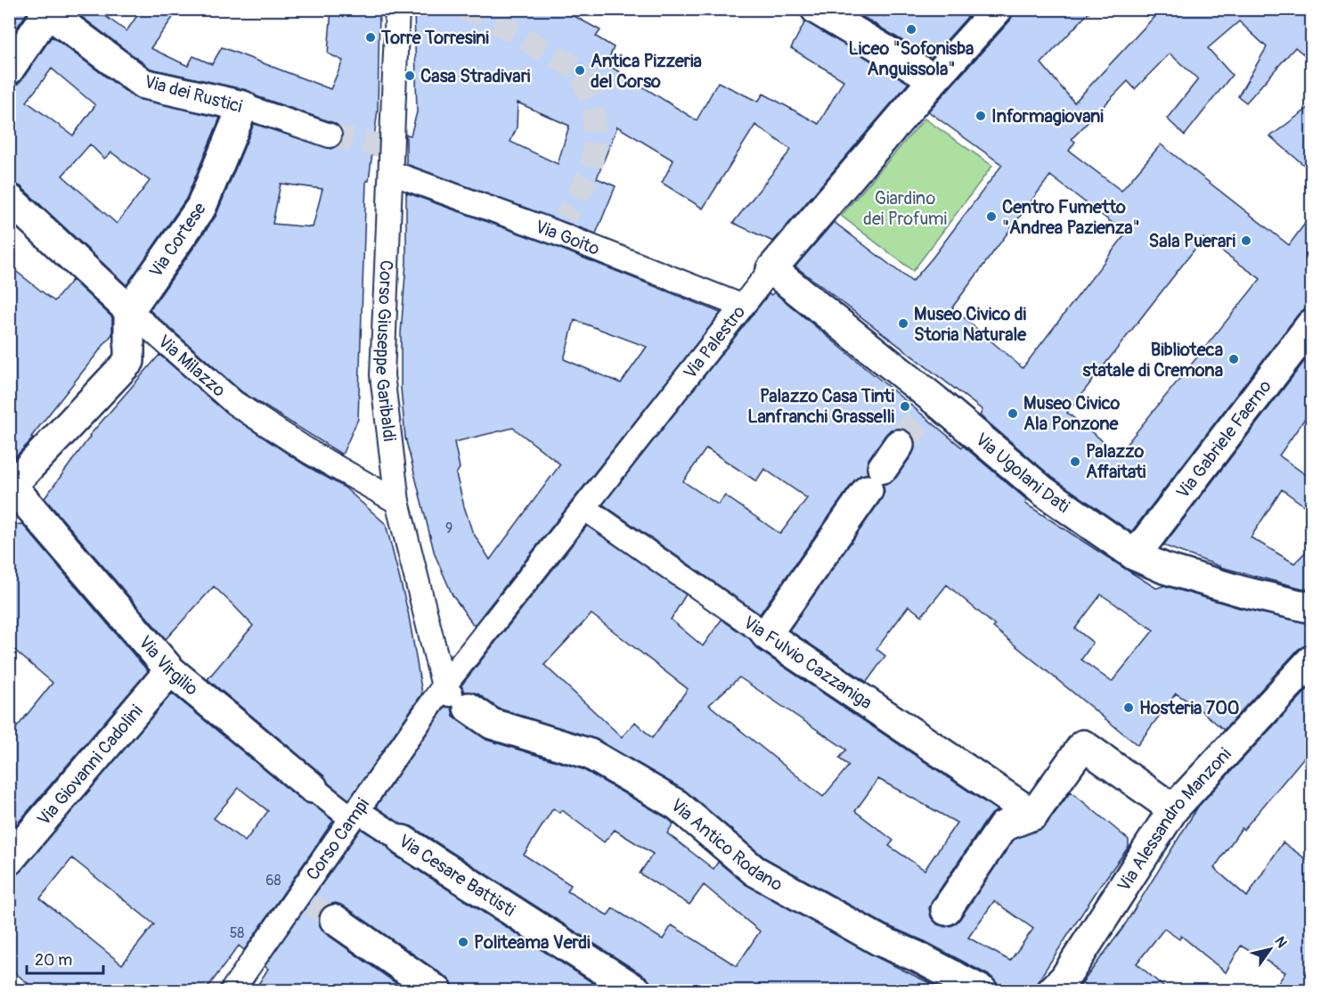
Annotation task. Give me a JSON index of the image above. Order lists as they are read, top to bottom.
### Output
{
  "streets": {
    "street": [
      "Via dei Rustici",
      "Via Goito",
      "Via Cortese",
      "Via Palestro",
      "Corso Giuseppe Garibaldi",
      "Via Milazzo",
      "Via Gabriele Faerno",
      "Via Ugolani Dati",
      "Via Fulvio Cazzaniga",
      "Via Virgilio",
      "Via Giovanni Cadolini",
      "Via Alessandro Manzoni",
      "Corso Campi",
      "Via Antico Rodano",
      "Via Cesare Battisti"
    ]
  },
  "crossings": [
    ["Via dei Rustici", "Via Cortese"],
    ["Via Goito", "Via Palestro"],
    ["Via Goito", "Corso Giuseppe Garibaldi"],
    ["Via Cortese", "Via Milazzo"],
    ["Via Palestro", "Corso Giuseppe Garibaldi"],
    ["Via Palestro", "Via Ugolani Dati"],
    ["Via Palestro", "Via Fulvio Cazzaniga"],
    ["Via Palestro", "Corso Campi"],
    ["Via Palestro", "Via Antico Rodano"],
    ["Corso Giuseppe Garibaldi", "Via Milazzo"],
    ["Corso Giuseppe Garibaldi", "Corso Campi"],
    ["Corso Giuseppe Garibaldi", "Via Antico Rodano"],
    ["Via Gabriele Faerno", "Via Ugolani Dati"],
    ["Via Virgilio", "Via Giovanni Cadolini"],
    ["Via Virgilio", "Corso Campi"],
    ["Via Virgilio", "Via Cesare Battisti"],
    ["Corso Campi", "Via Antico Rodano"],
    ["Corso Campi", "Via Cesare Battisti"]
  ],
  "parks": ["Giardino dei Profumi"],
  "places": [
    "Liceo \"Sofonisba Anguissola\"",
    "Torre Torresini",
    "Antica Pizzeria del Corso",
    "Casa Stradivari",
    "Informagiovani",
    "Centro Fumetto \"Andrea Pazienza\"",
    "Sala Puerari",
    "Museo Civico di Storia Naturale",
    "Biblioteca statale di Cremona",
    "Palazzo Casa Tinti Lanfranchi Grasselli",
    "Museo Civico Ala Ponzone",
    "Palazzo Affaitati",
    "Hosteria 700",
    "Politeama Verdi"
  ],
  "house_numbers": ["9", "68", "58"],
  "scale_bar": "20 m",
  "north": "top right"
}
